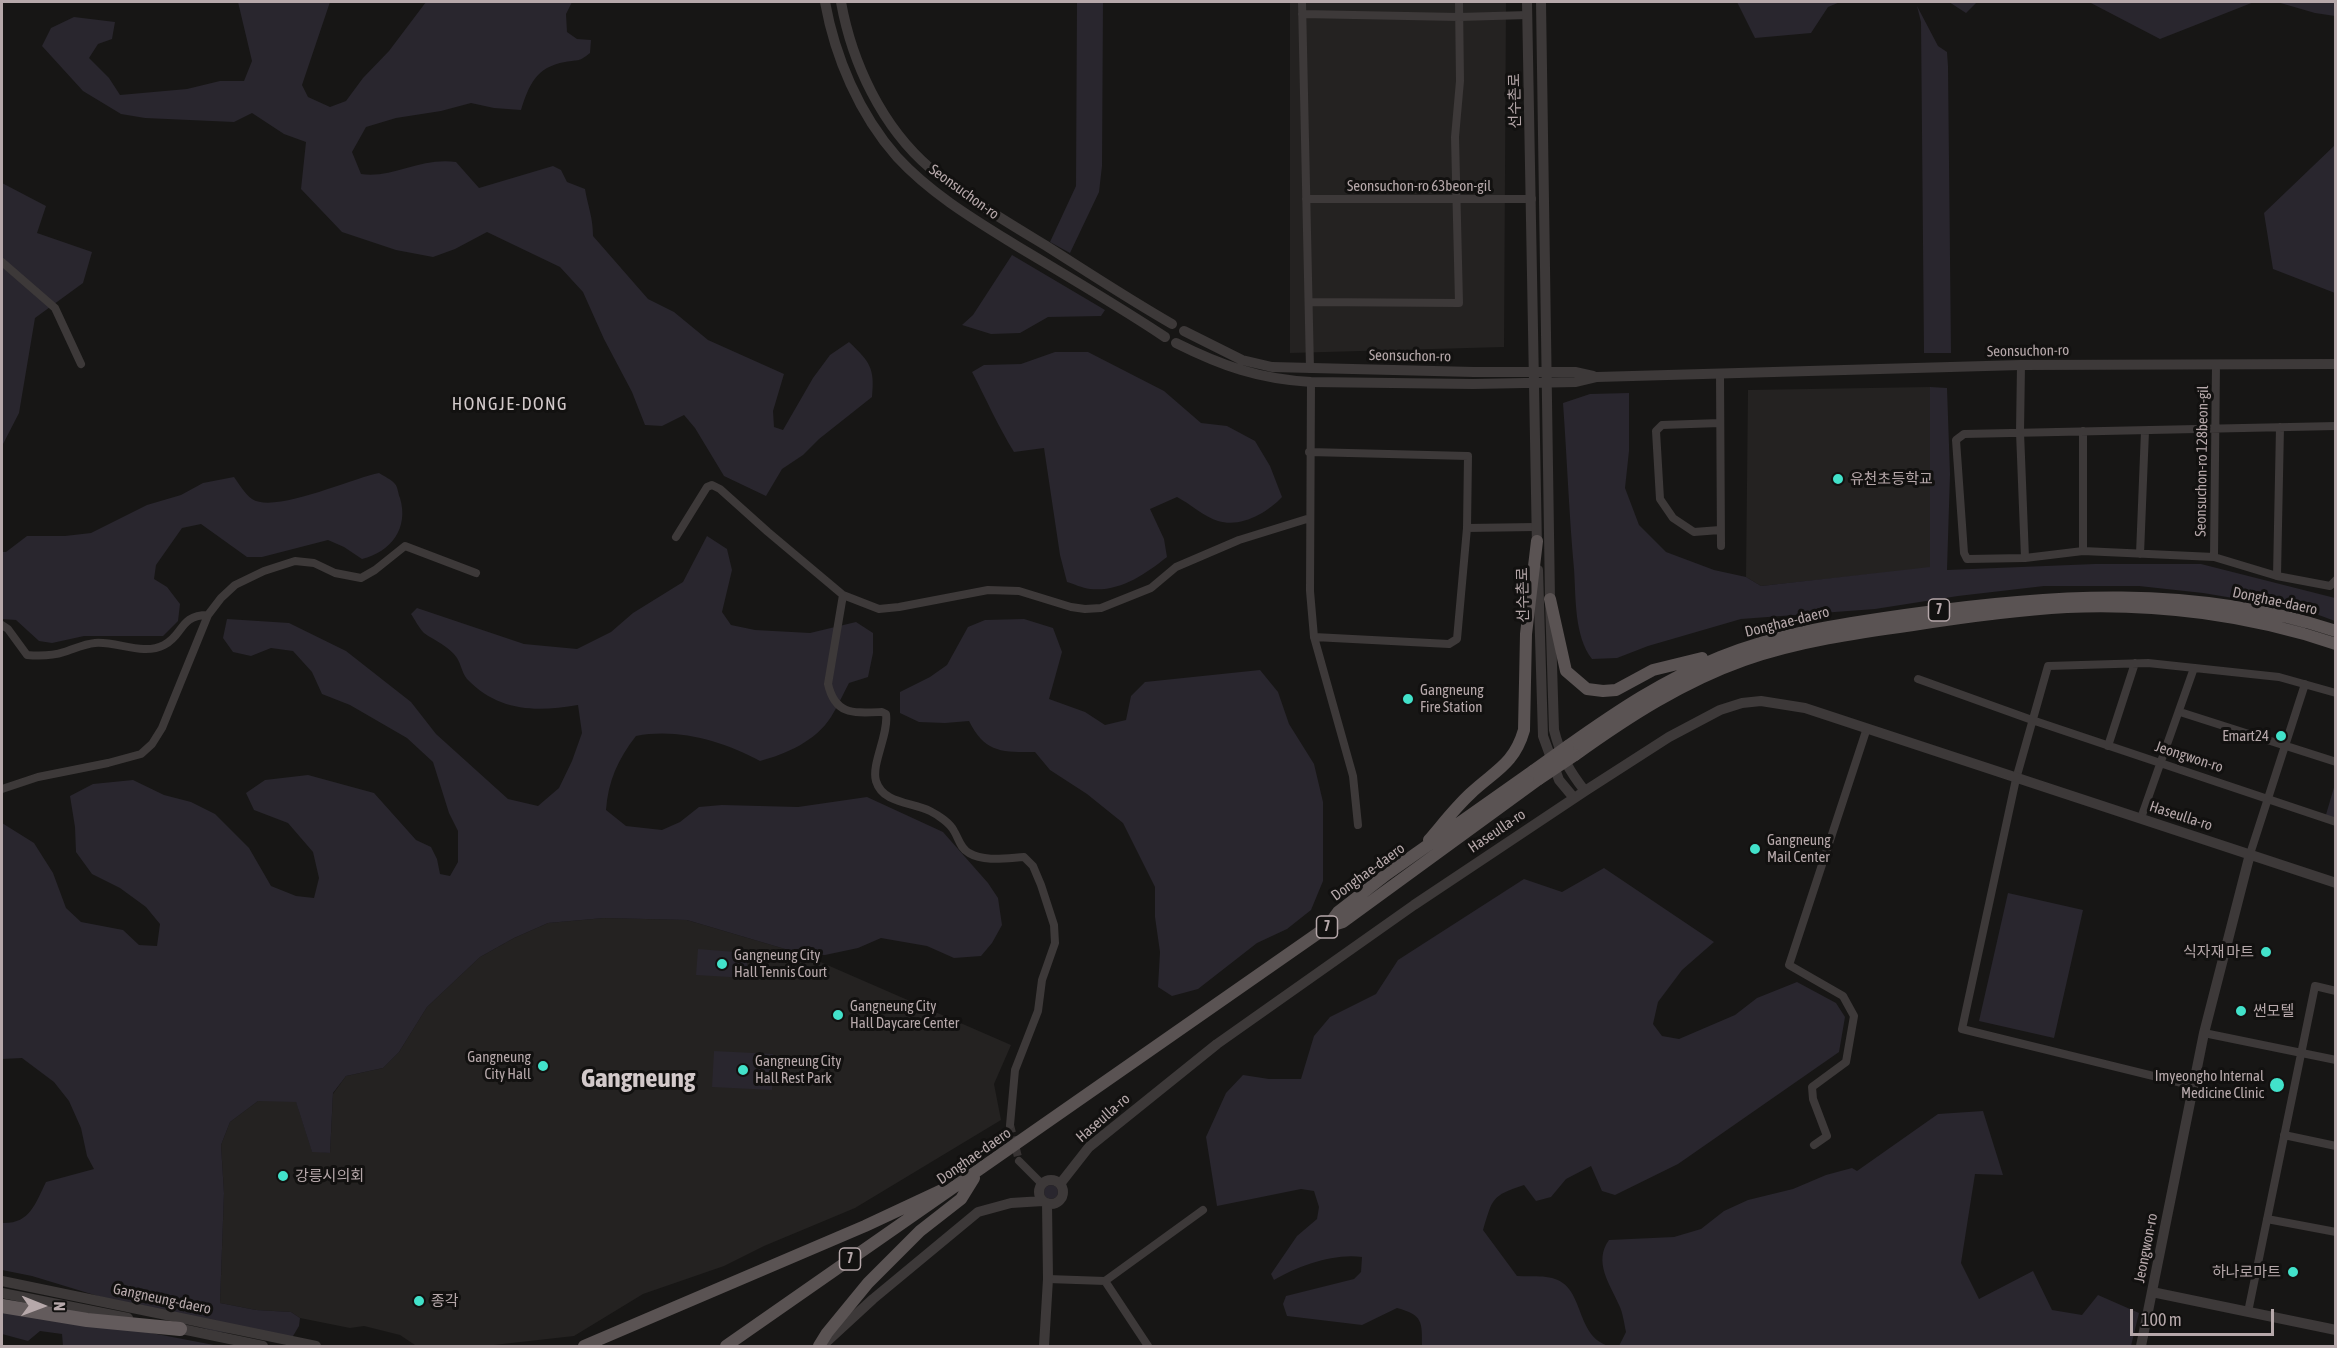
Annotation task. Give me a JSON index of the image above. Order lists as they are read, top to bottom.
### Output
{
  "streets": {
    "main road": ["Donghae-daero", "7"],
    "street": [
      "선수촌로",
      "Seonsuchon-ro 63beon-gil",
      "Seonsuchon-ro",
      "Seonsuchon-ro 128beon-gil",
      "Jeongwon-ro",
      "Haseulla-ro",
      "Gangneung-daero"
    ]
  },
  "crossings": [
    ["선수촌로", "Seonsuchon-ro 63beon-gil"],
    ["선수촌로", "Seonsuchon-ro"],
    ["선수촌로", "Haseulla-ro"],
    ["Seonsuchon-ro", "Seonsuchon-ro 128beon-gil"],
    ["Jeongwon-ro", "Haseulla-ro"]
  ],
  "districts": ["HONGJE-DONG", "Gangneung"],
  "places": [
    "유천초등학교",
    "Gangneung Fire Station",
    "Emart24",
    "Gangneung Mail Center",
    "식자재 마트",
    "Gangneung City Hall Tennis Court",
    "썬모텔",
    "Gangneung City Hall Daycare Center",
    "Gangneung City Hall",
    "Gangneung City Hall Rest Park",
    "Imyeongho Internal Medicine Clinic",
    "강릉시의회",
    "하나로마트",
    "종각"
  ],
  "scale_bar": "100 m",
  "north": "right"
}
